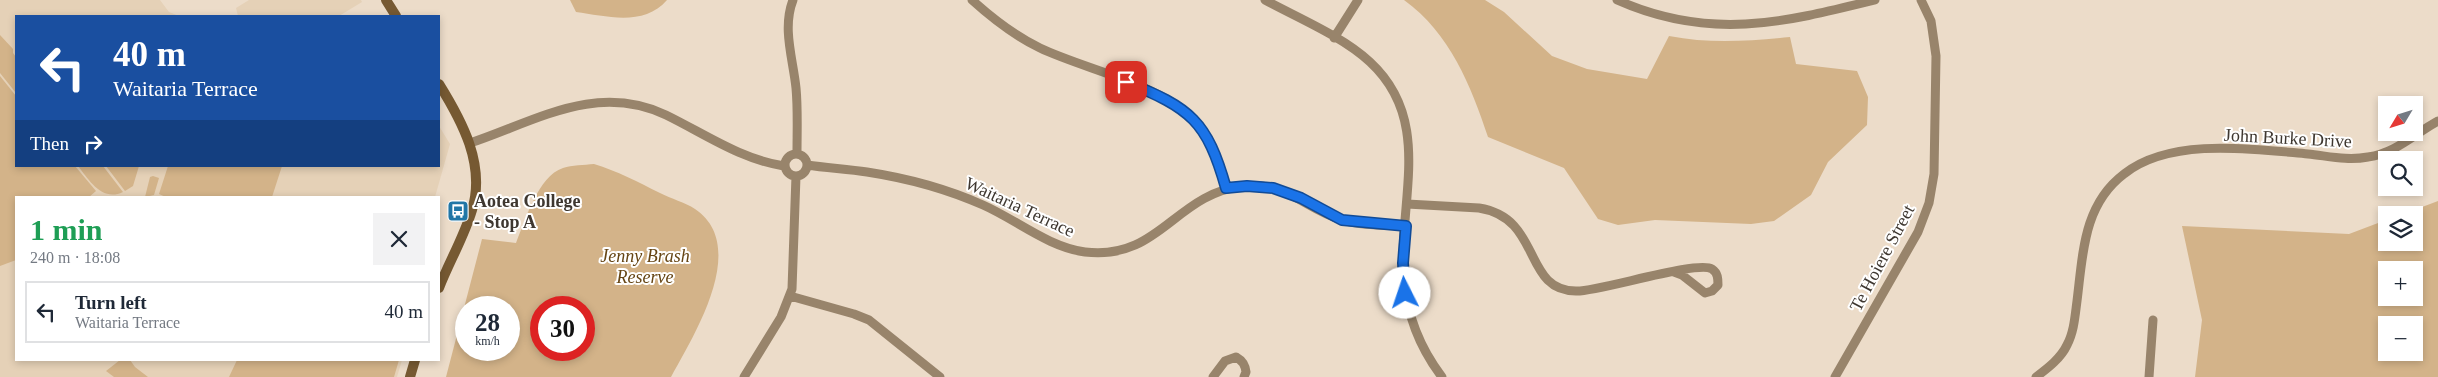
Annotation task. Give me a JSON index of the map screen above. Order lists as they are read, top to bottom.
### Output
{
  "streets": {
    "street": ["John Burke Drive", "Waitaria Terrace", "Te Hoiere Street"]
  },
  "parks": ["Jenny Brash Reserve"],
  "places": {
    "bus stop": ["Aotea College - Stop A"]
  },
  "north": "bottom left",
  "page": {
    "turn": ["40 m", "Waitaria Terrace"],
    "map_buttons": ["+", "−"],
    "then": "Then",
    "heading": ["1 min", "240 m · 18:08"],
    "list": [
      {
        "name": "Turn left",
        "note": "Waitaria Terrace",
        "value": "40 m"
      }
    ],
    "speed": "28 km/h",
    "limit": "30"
  }
}
